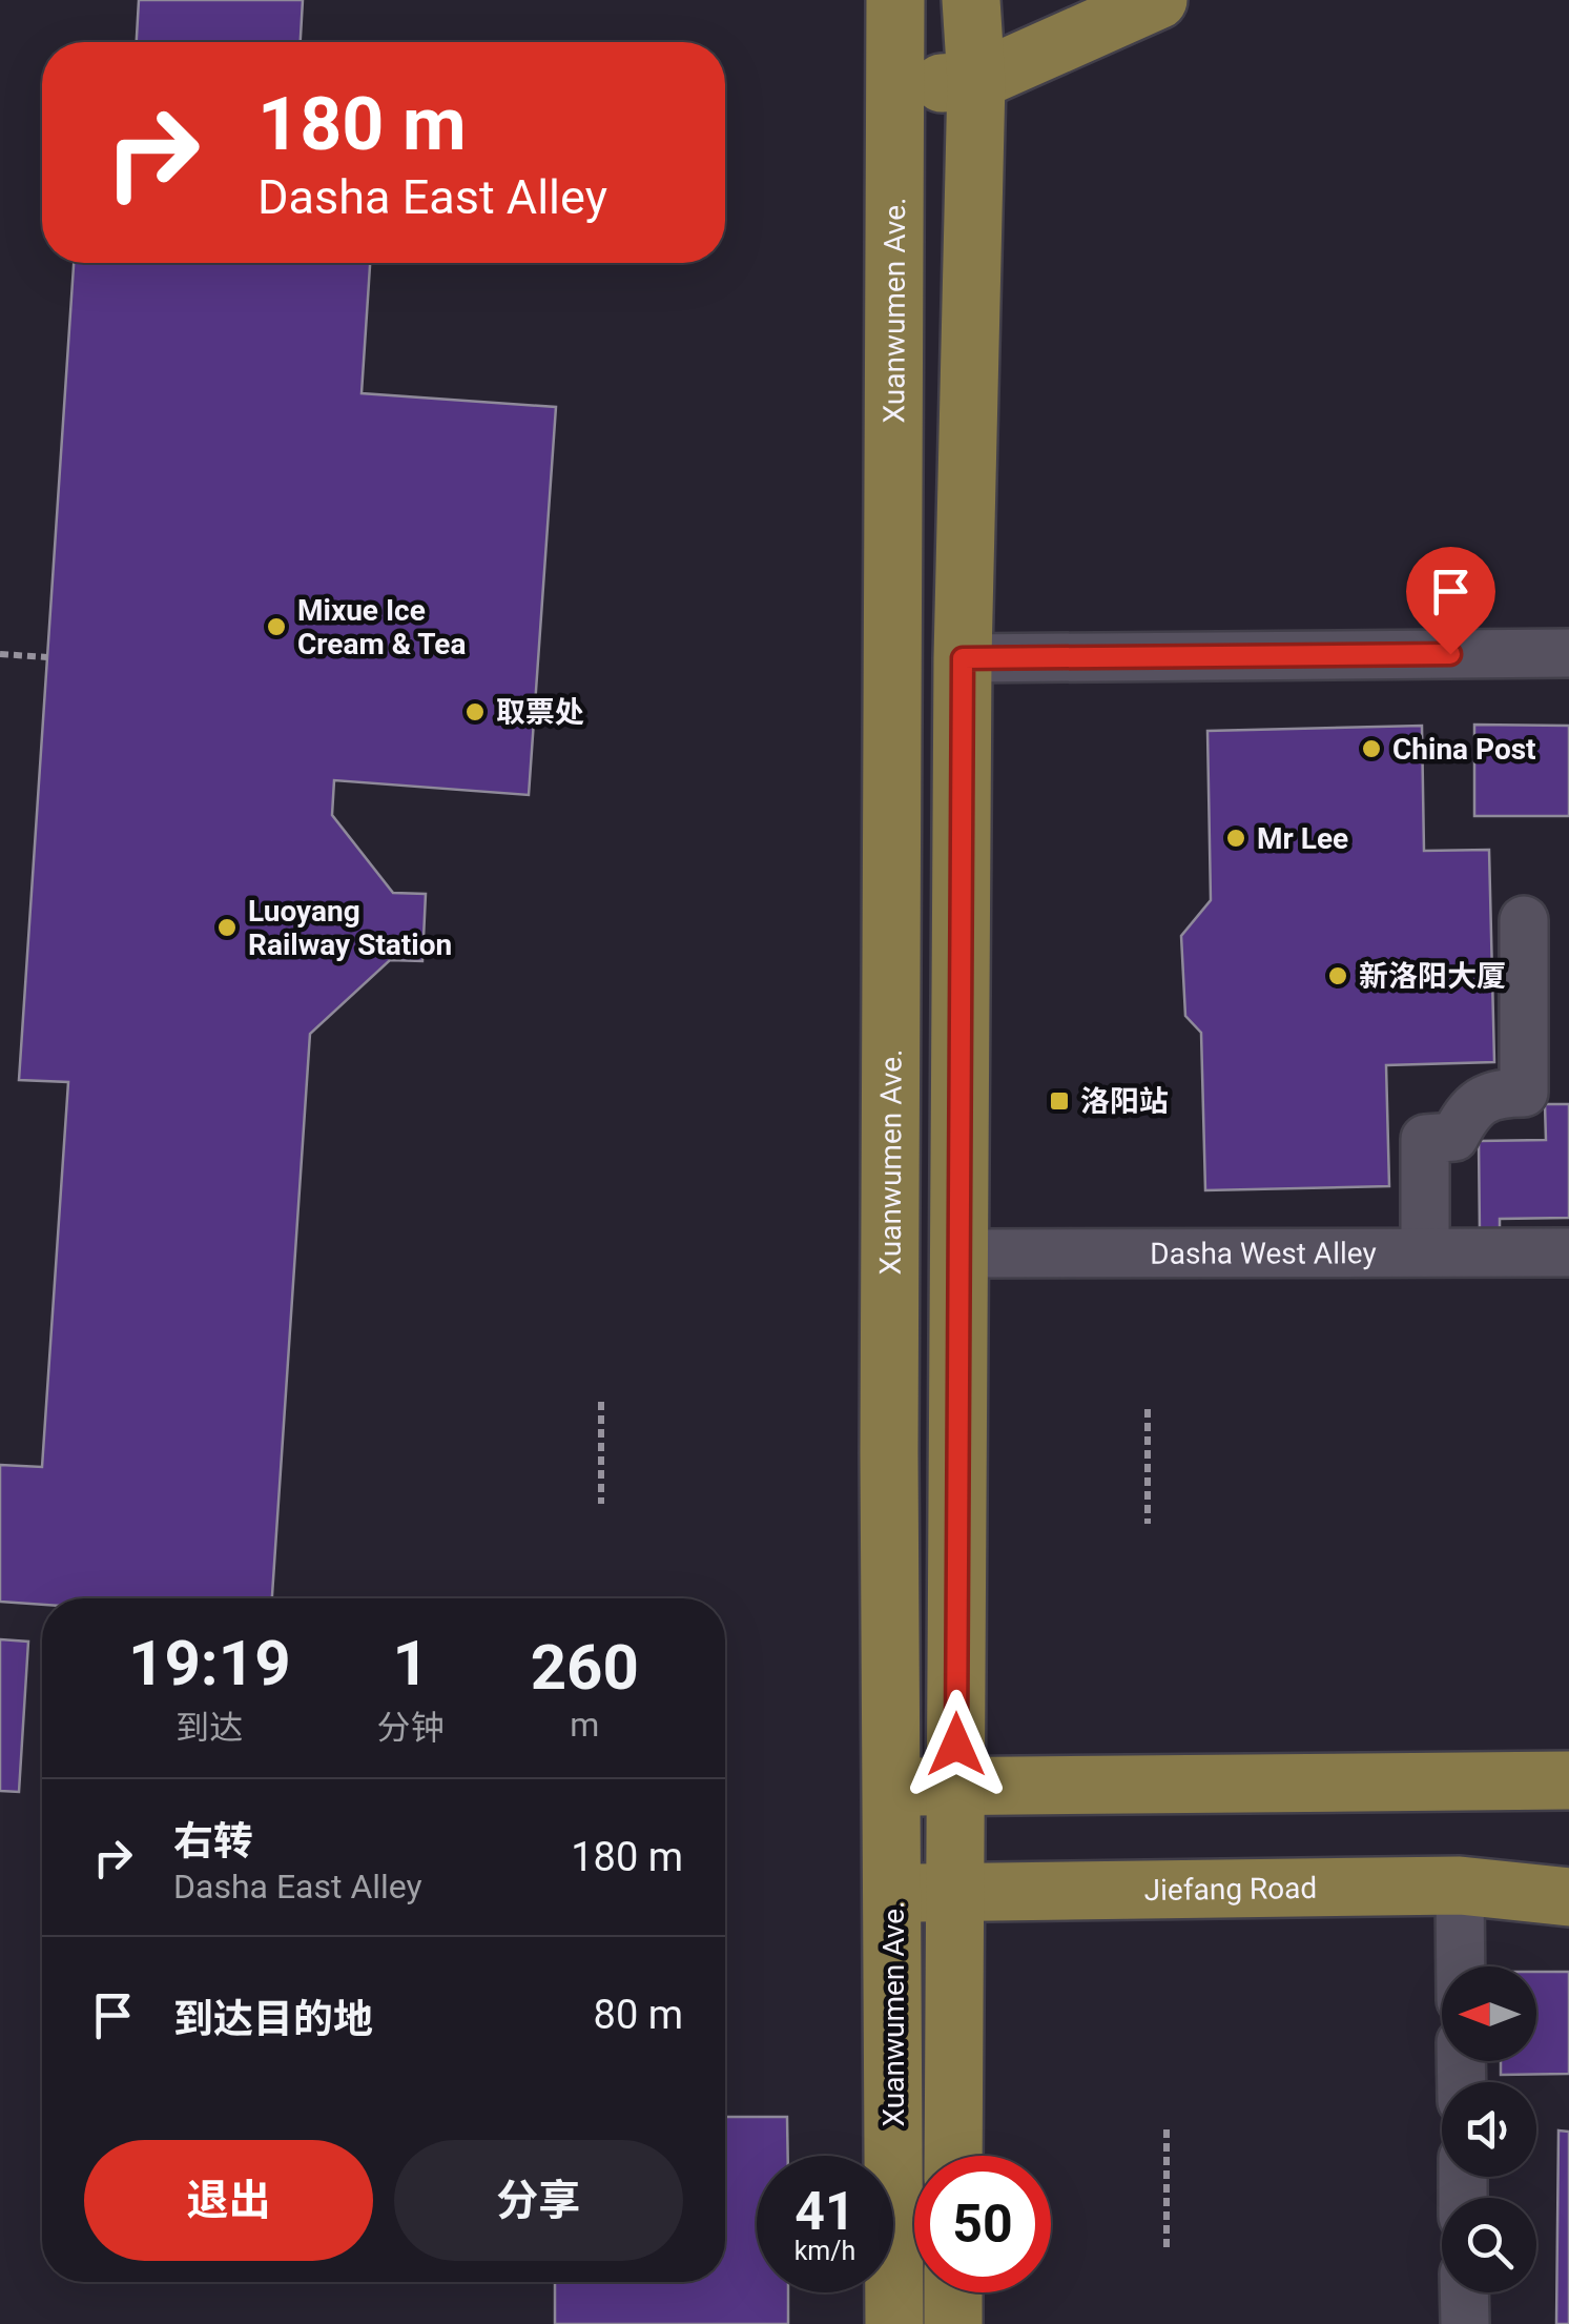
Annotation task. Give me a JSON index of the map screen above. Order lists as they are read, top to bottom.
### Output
{
  "streets": {
    "main road": ["Xuanwumen Ave.", "Jiefang Road"],
    "lane": ["Dasha West Alley"]
  },
  "crossings": [
    ["Xuanwumen Ave.", "Dasha West Alley"],
    ["Xuanwumen Ave.", "Jiefang Road"]
  ],
  "places": {
    "other": [
      "Mixue Ice Cream & Tea",
      "取票处",
      "China Post",
      "Mr Lee",
      "Luoyang Railway Station",
      "新洛阳大厦"
    ],
    "transit": ["洛阳站"]
  },
  "north": "left",
  "page": {
    "turn": ["180 m", "Dasha East Alley"],
    "eta": [
      "19:19",
      "到达",
      "1",
      "分钟",
      "260",
      "m"
    ],
    "list": [
      {
        "name": "右转",
        "note": "Dasha East Alley",
        "value": "180 m"
      },
      {
        "name": "到达目的地",
        "value": "80 m"
      }
    ],
    "buttons": ["退出", "分享"],
    "speed": "41 km/h",
    "limit": "50"
  }
}
